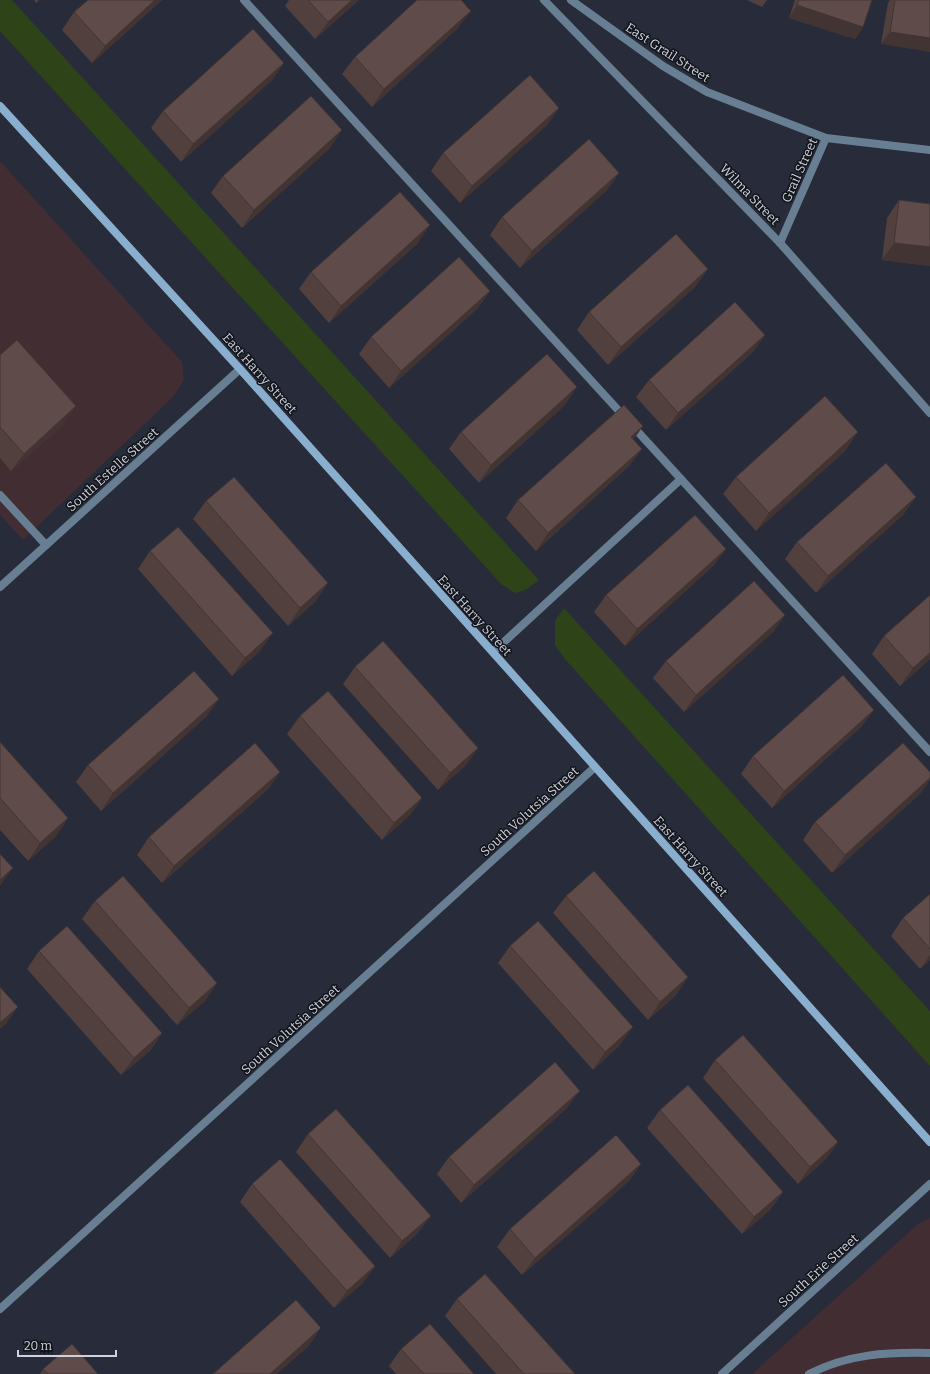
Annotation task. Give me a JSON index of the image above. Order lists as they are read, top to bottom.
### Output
{
  "streets": {
    "main road": ["East Harry Street"],
    "street": [
      "East Grail Street",
      "Grail Street",
      "Wilma Street",
      "South Estelle Street",
      "South Volutsia Street",
      "South Erie Street"
    ]
  },
  "crossings": [
    ["East Grail Street", "Grail Street"],
    ["Grail Street", "Wilma Street"],
    ["East Harry Street", "South Estelle Street"],
    ["East Harry Street", "South Volutsia Street"]
  ],
  "scale_bar": "20 m"
}
